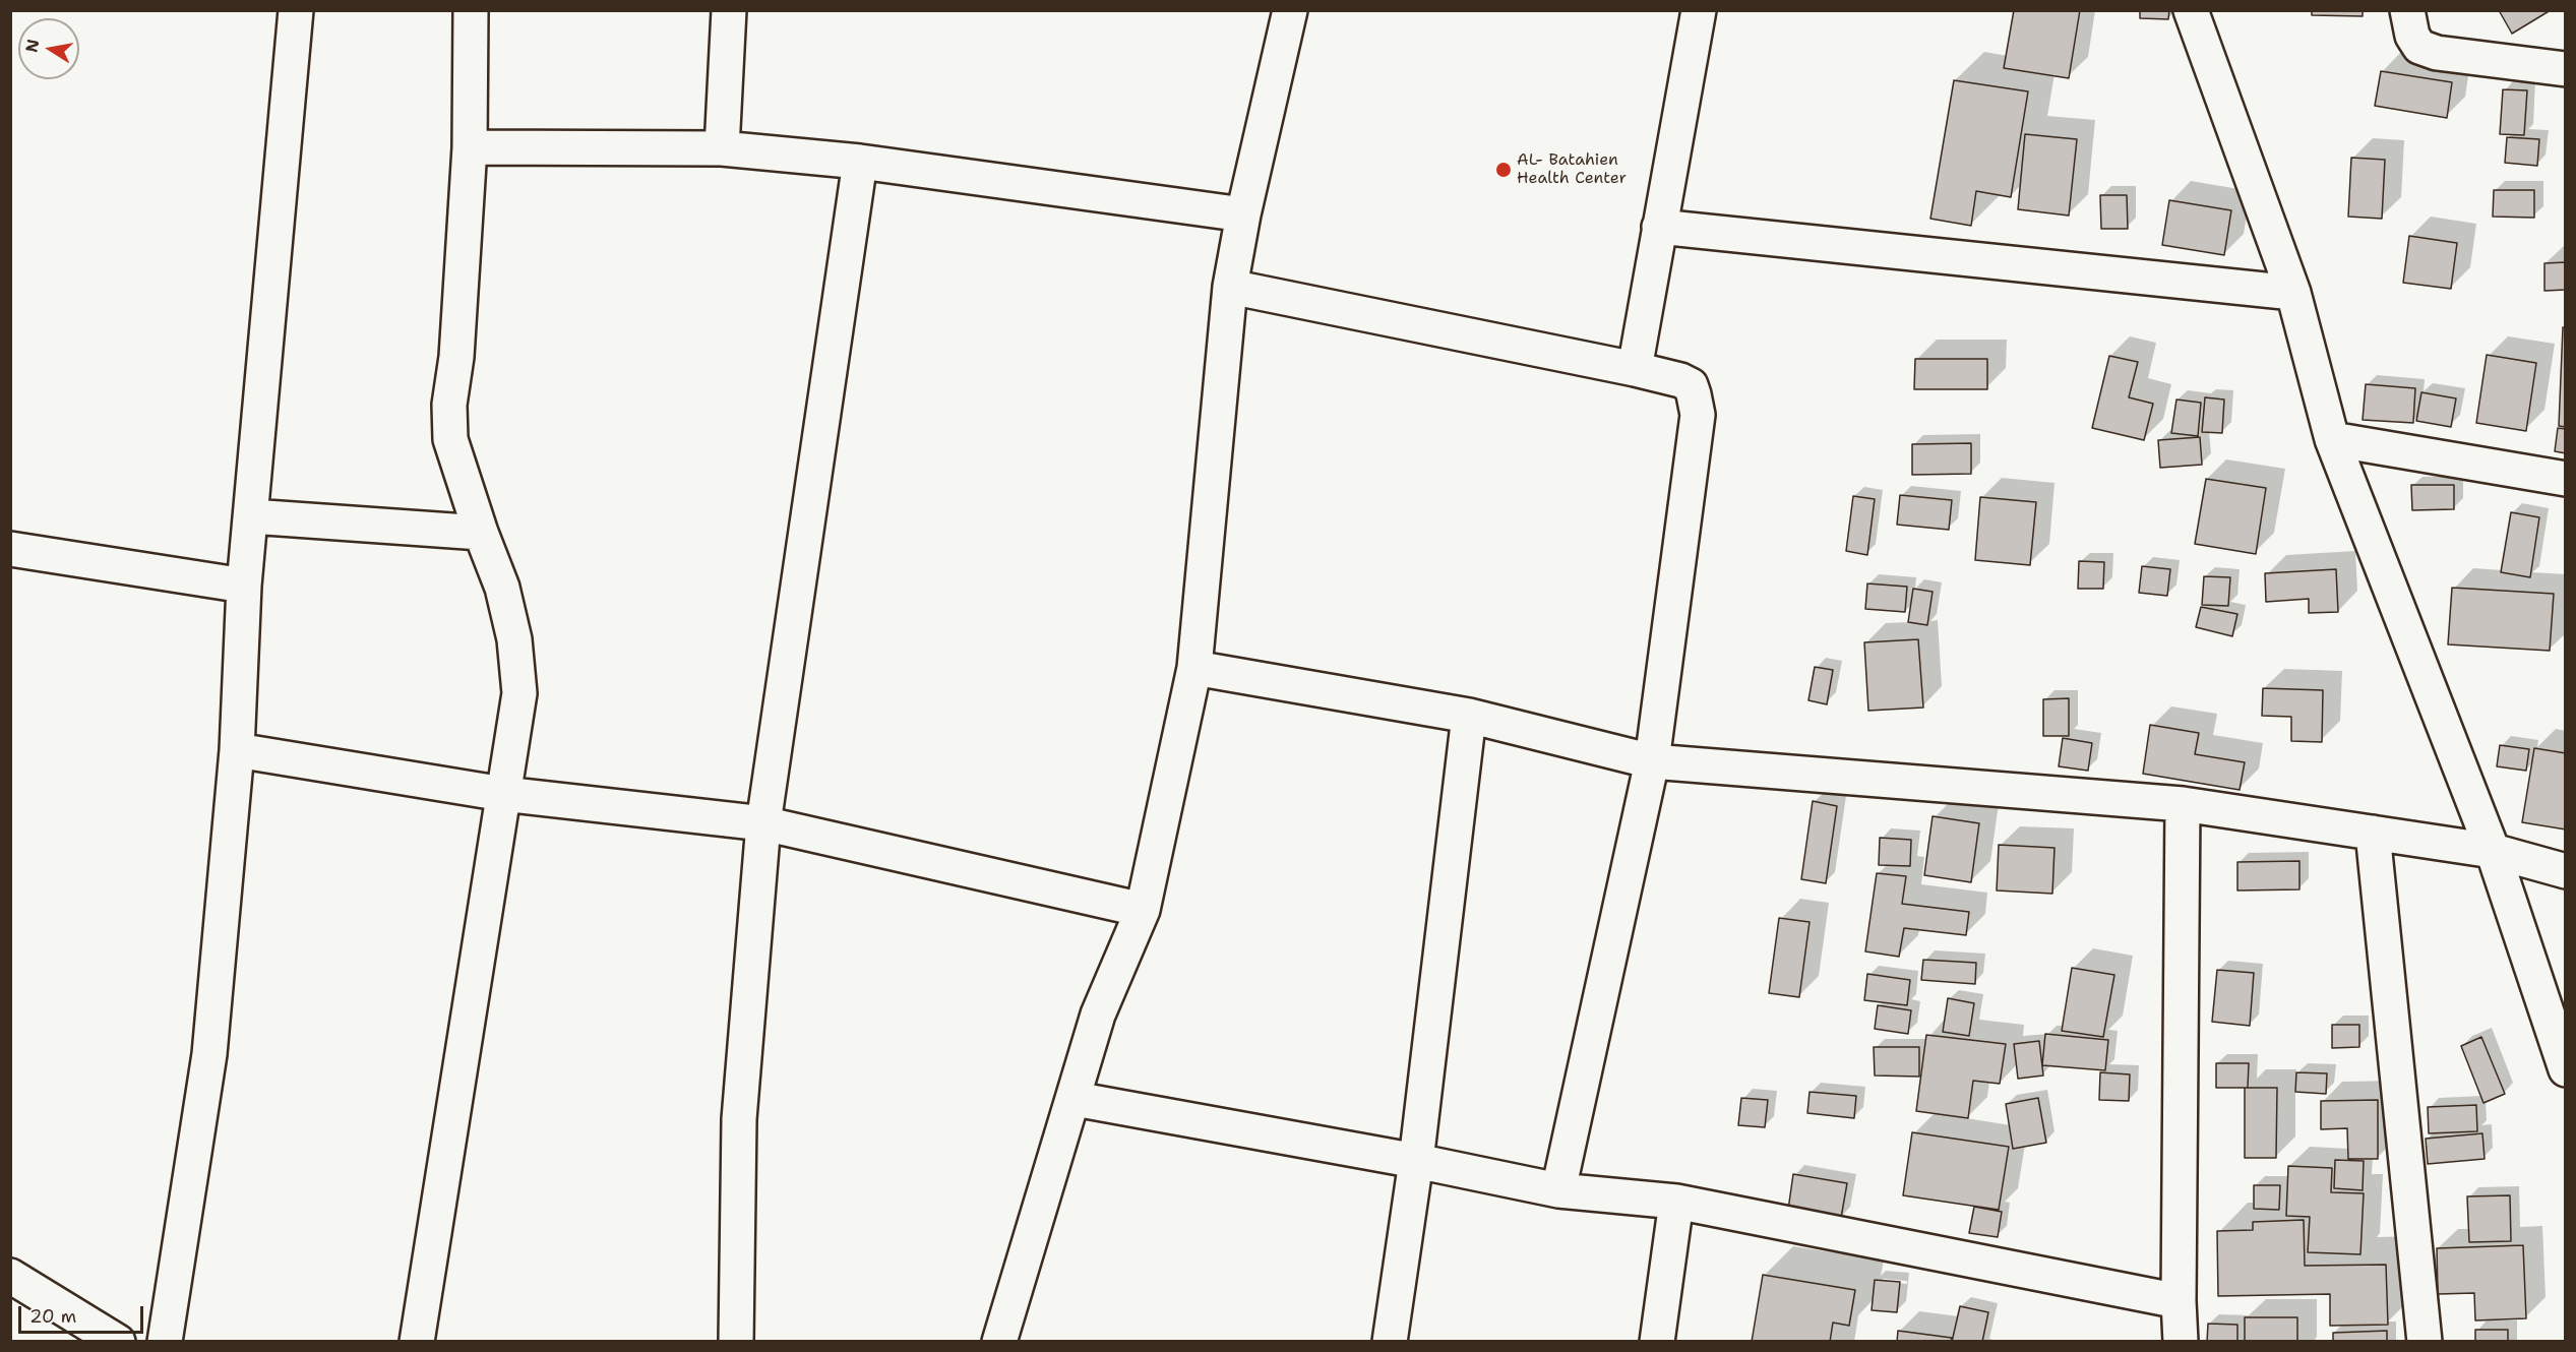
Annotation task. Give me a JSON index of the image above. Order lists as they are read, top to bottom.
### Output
{
  "places": ["AL- Batahien Health Center"],
  "scale_bar": "20 m",
  "north": "left"
}
